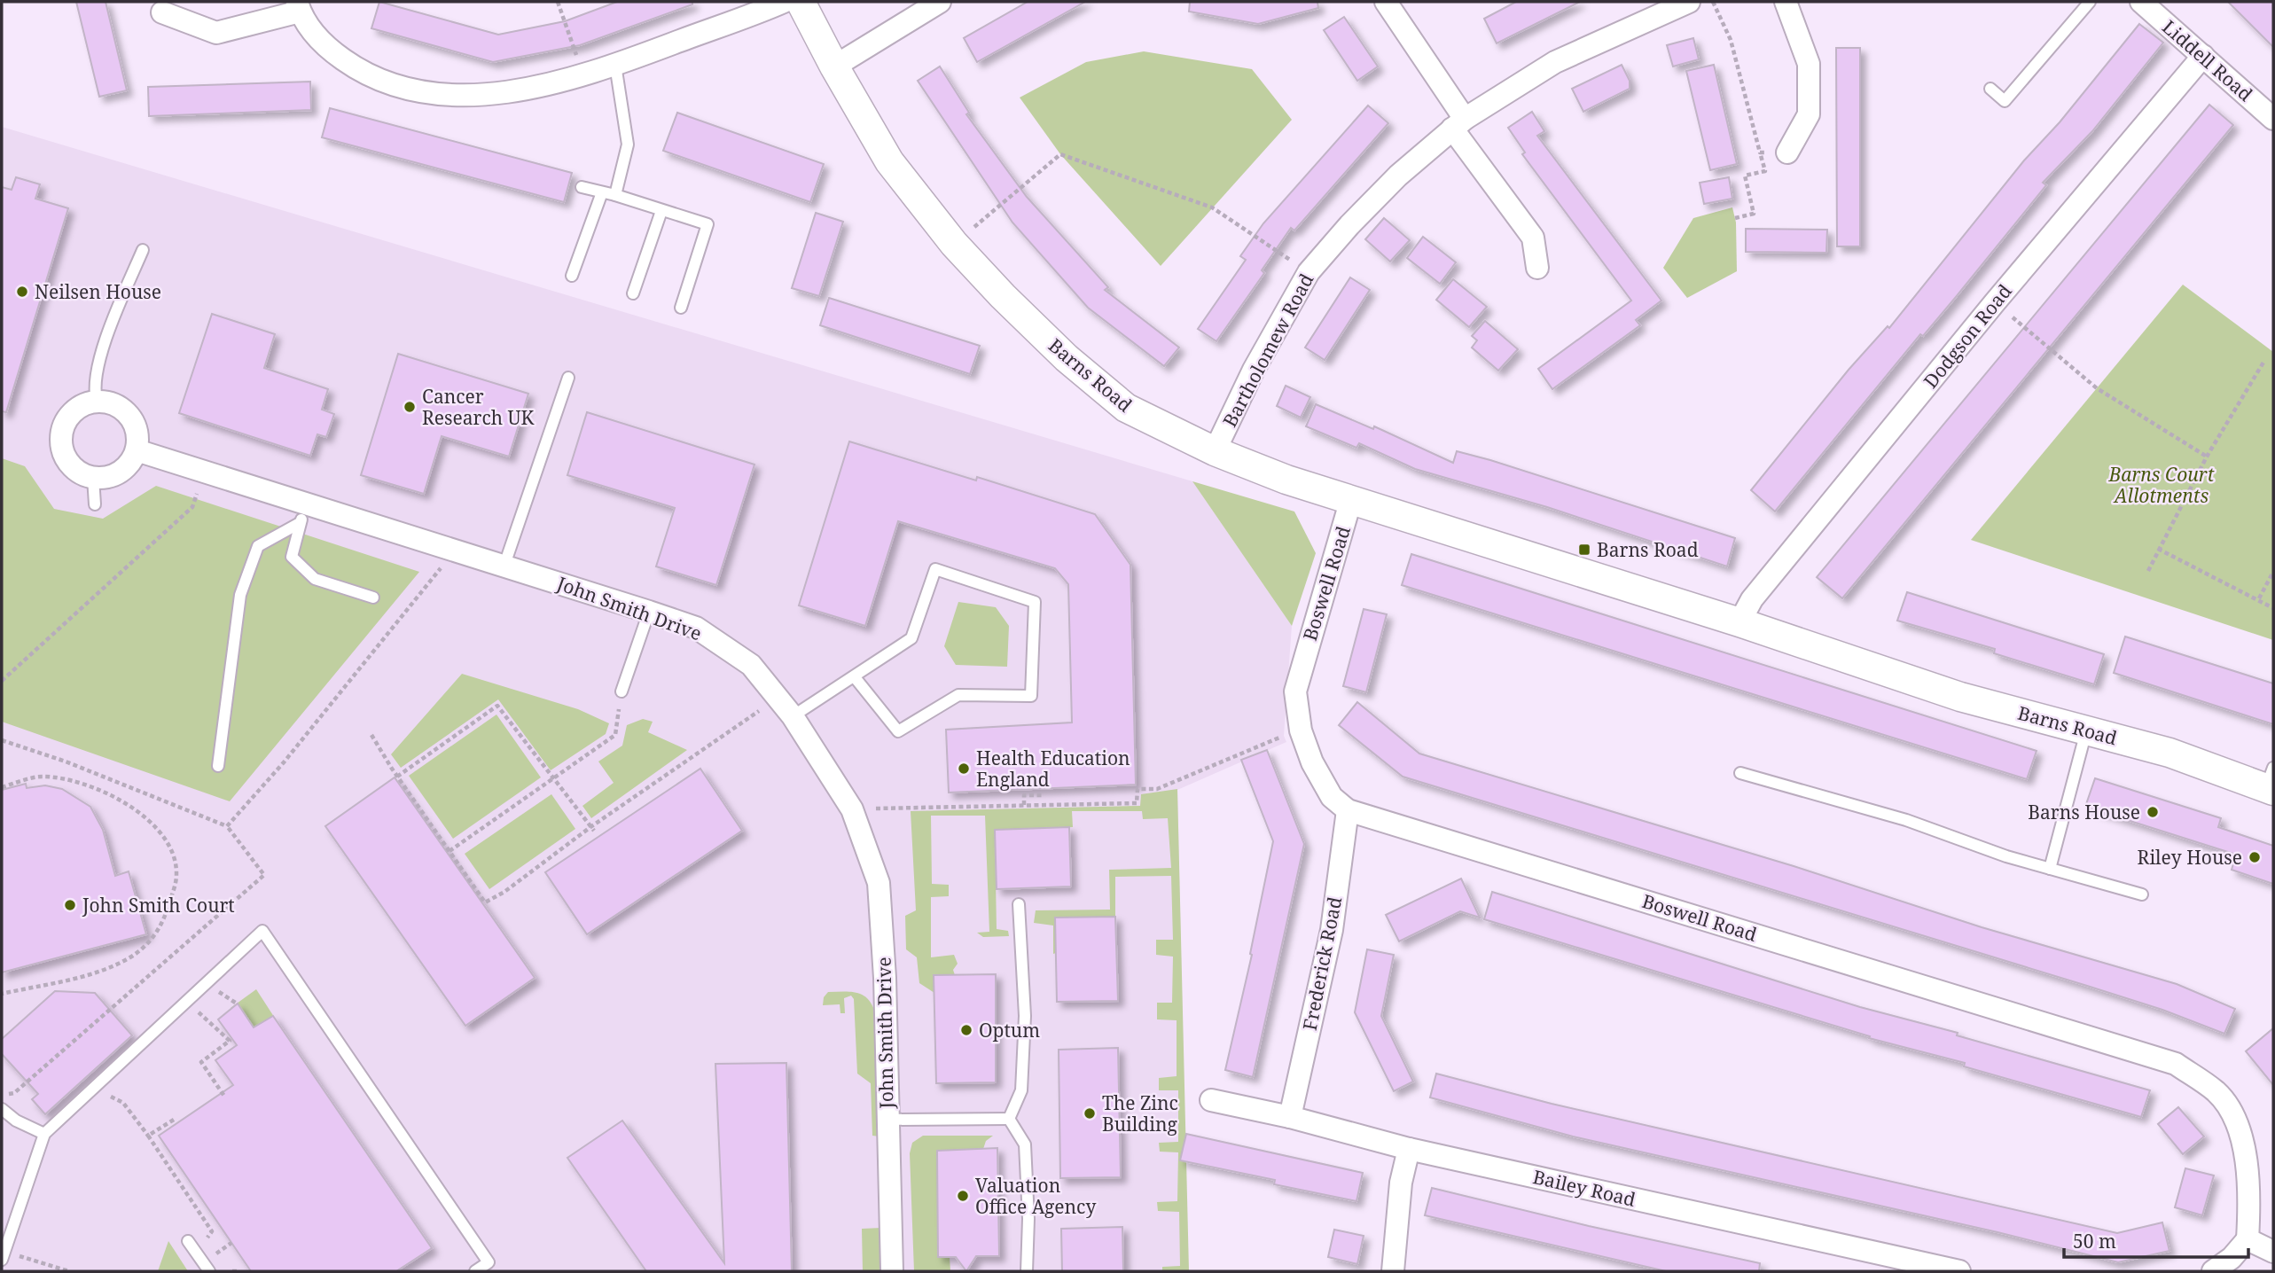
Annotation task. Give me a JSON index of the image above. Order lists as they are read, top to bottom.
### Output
{
  "streets": {
    "street": [
      "Liddell Road",
      "Dodgson Road",
      "Bartholomew Road",
      "Barns Road",
      "Boswell Road",
      "John Smith Drive",
      "Frederick Road",
      "Bailey Road"
    ]
  },
  "crossings": [
    ["Liddell Road", "Dodgson Road"],
    ["Dodgson Road", "Barns Road"],
    ["Bartholomew Road", "Barns Road"],
    ["Barns Road", "Boswell Road"],
    ["Boswell Road", "Frederick Road"],
    ["Frederick Road", "Bailey Road"]
  ],
  "parks": ["Barns Court Allotments"],
  "places": {
    "other": [
      "Neilsen House",
      "Cancer Research UK",
      "Health Education England",
      "Barns House",
      "Riley House",
      "John Smith Court",
      "Optum",
      "The Zinc Building",
      "Valuation Office Agency"
    ],
    "transit": ["Barns Road"]
  },
  "scale_bar": "50 m"
}
